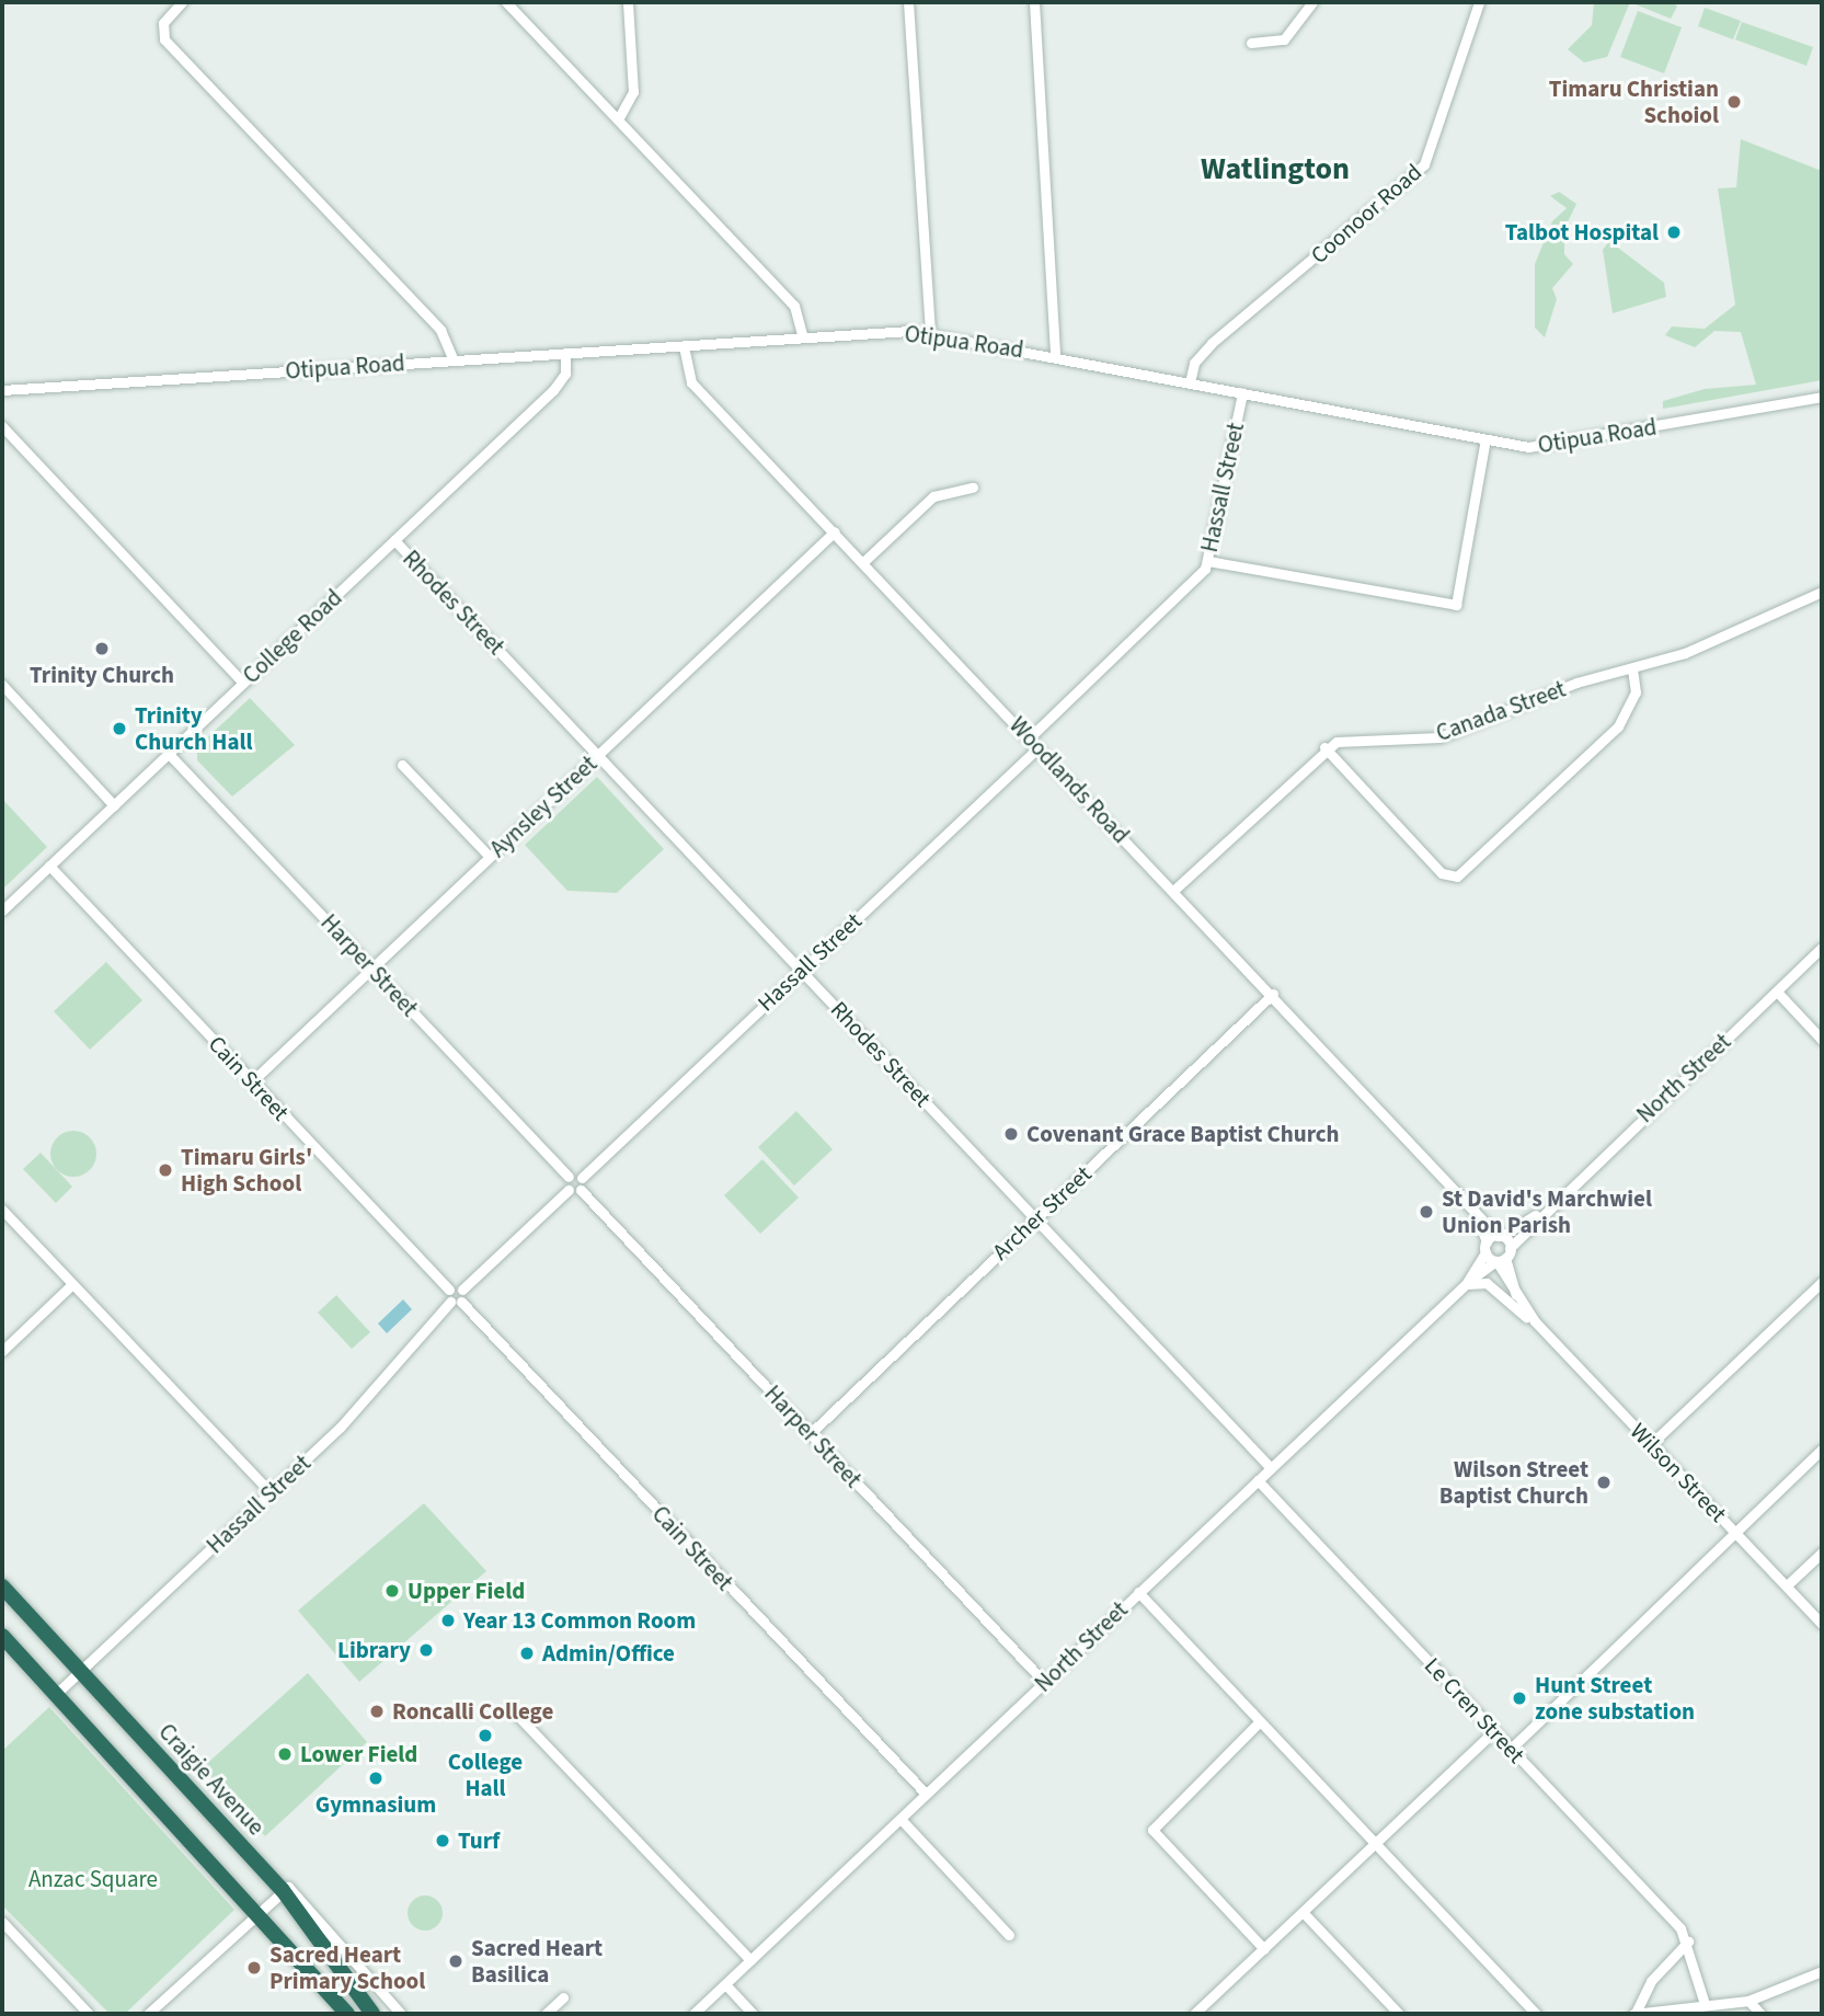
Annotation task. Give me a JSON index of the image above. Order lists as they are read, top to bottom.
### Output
{
  "streets": {
    "highway": ["Craigie Avenue"],
    "street": [
      "Coonoor Road",
      "Otipua Road",
      "Hassall Street",
      "Rhodes Street",
      "College Road",
      "Canada Street",
      "Woodlands Road",
      "Aynsley Street",
      "Harper Street",
      "Cain Street",
      "North Street",
      "Archer Street",
      "Wilson Street",
      "Le Cren Street"
    ]
  },
  "crossings": [
    ["Coonoor Road", "Otipua Road"],
    ["Otipua Road", "Hassall Street"],
    ["Otipua Road", "College Road"],
    ["Otipua Road", "Woodlands Road"],
    ["Hassall Street", "Rhodes Street"],
    ["Hassall Street", "Woodlands Road"],
    ["Hassall Street", "Cain Street"],
    ["Hassall Street", "Craigie Avenue"],
    ["Rhodes Street", "College Road"],
    ["Rhodes Street", "Aynsley Street"],
    ["Rhodes Street", "North Street"],
    ["Rhodes Street", "Archer Street"],
    ["College Road", "Harper Street"],
    ["College Road", "Cain Street"],
    ["Canada Street", "Woodlands Road"],
    ["Woodlands Road", "Aynsley Street"],
    ["Woodlands Road", "North Street"],
    ["Woodlands Road", "Archer Street"],
    ["Woodlands Road", "Wilson Street"],
    ["Aynsley Street", "Harper Street"],
    ["Aynsley Street", "Cain Street"],
    ["Harper Street", "North Street"],
    ["Harper Street", "Archer Street"],
    ["Cain Street", "North Street"],
    ["North Street", "Wilson Street"],
    ["North Street", "Le Cren Street"]
  ],
  "districts": ["Watlington"],
  "parks": ["Anzac Square"],
  "places": [
    "Timaru Christian Schoiol",
    "Talbot Hospital",
    "Trinity Church",
    "Trinity Church Hall",
    "Covenant Grace Baptist Church",
    "Timaru Girls' High School",
    "St David's Marchwiel Union Parish",
    "Wilson Street Baptist Church",
    "Upper Field",
    "Year 13 Common Room",
    "Library",
    "Admin/Office",
    "Hunt Street zone substation",
    "Roncalli College",
    "College Hall",
    "Lower Field",
    "Gymnasium",
    "Turf",
    "Sacred Heart Basilica",
    "Sacred Heart Primary School"
  ]
}
